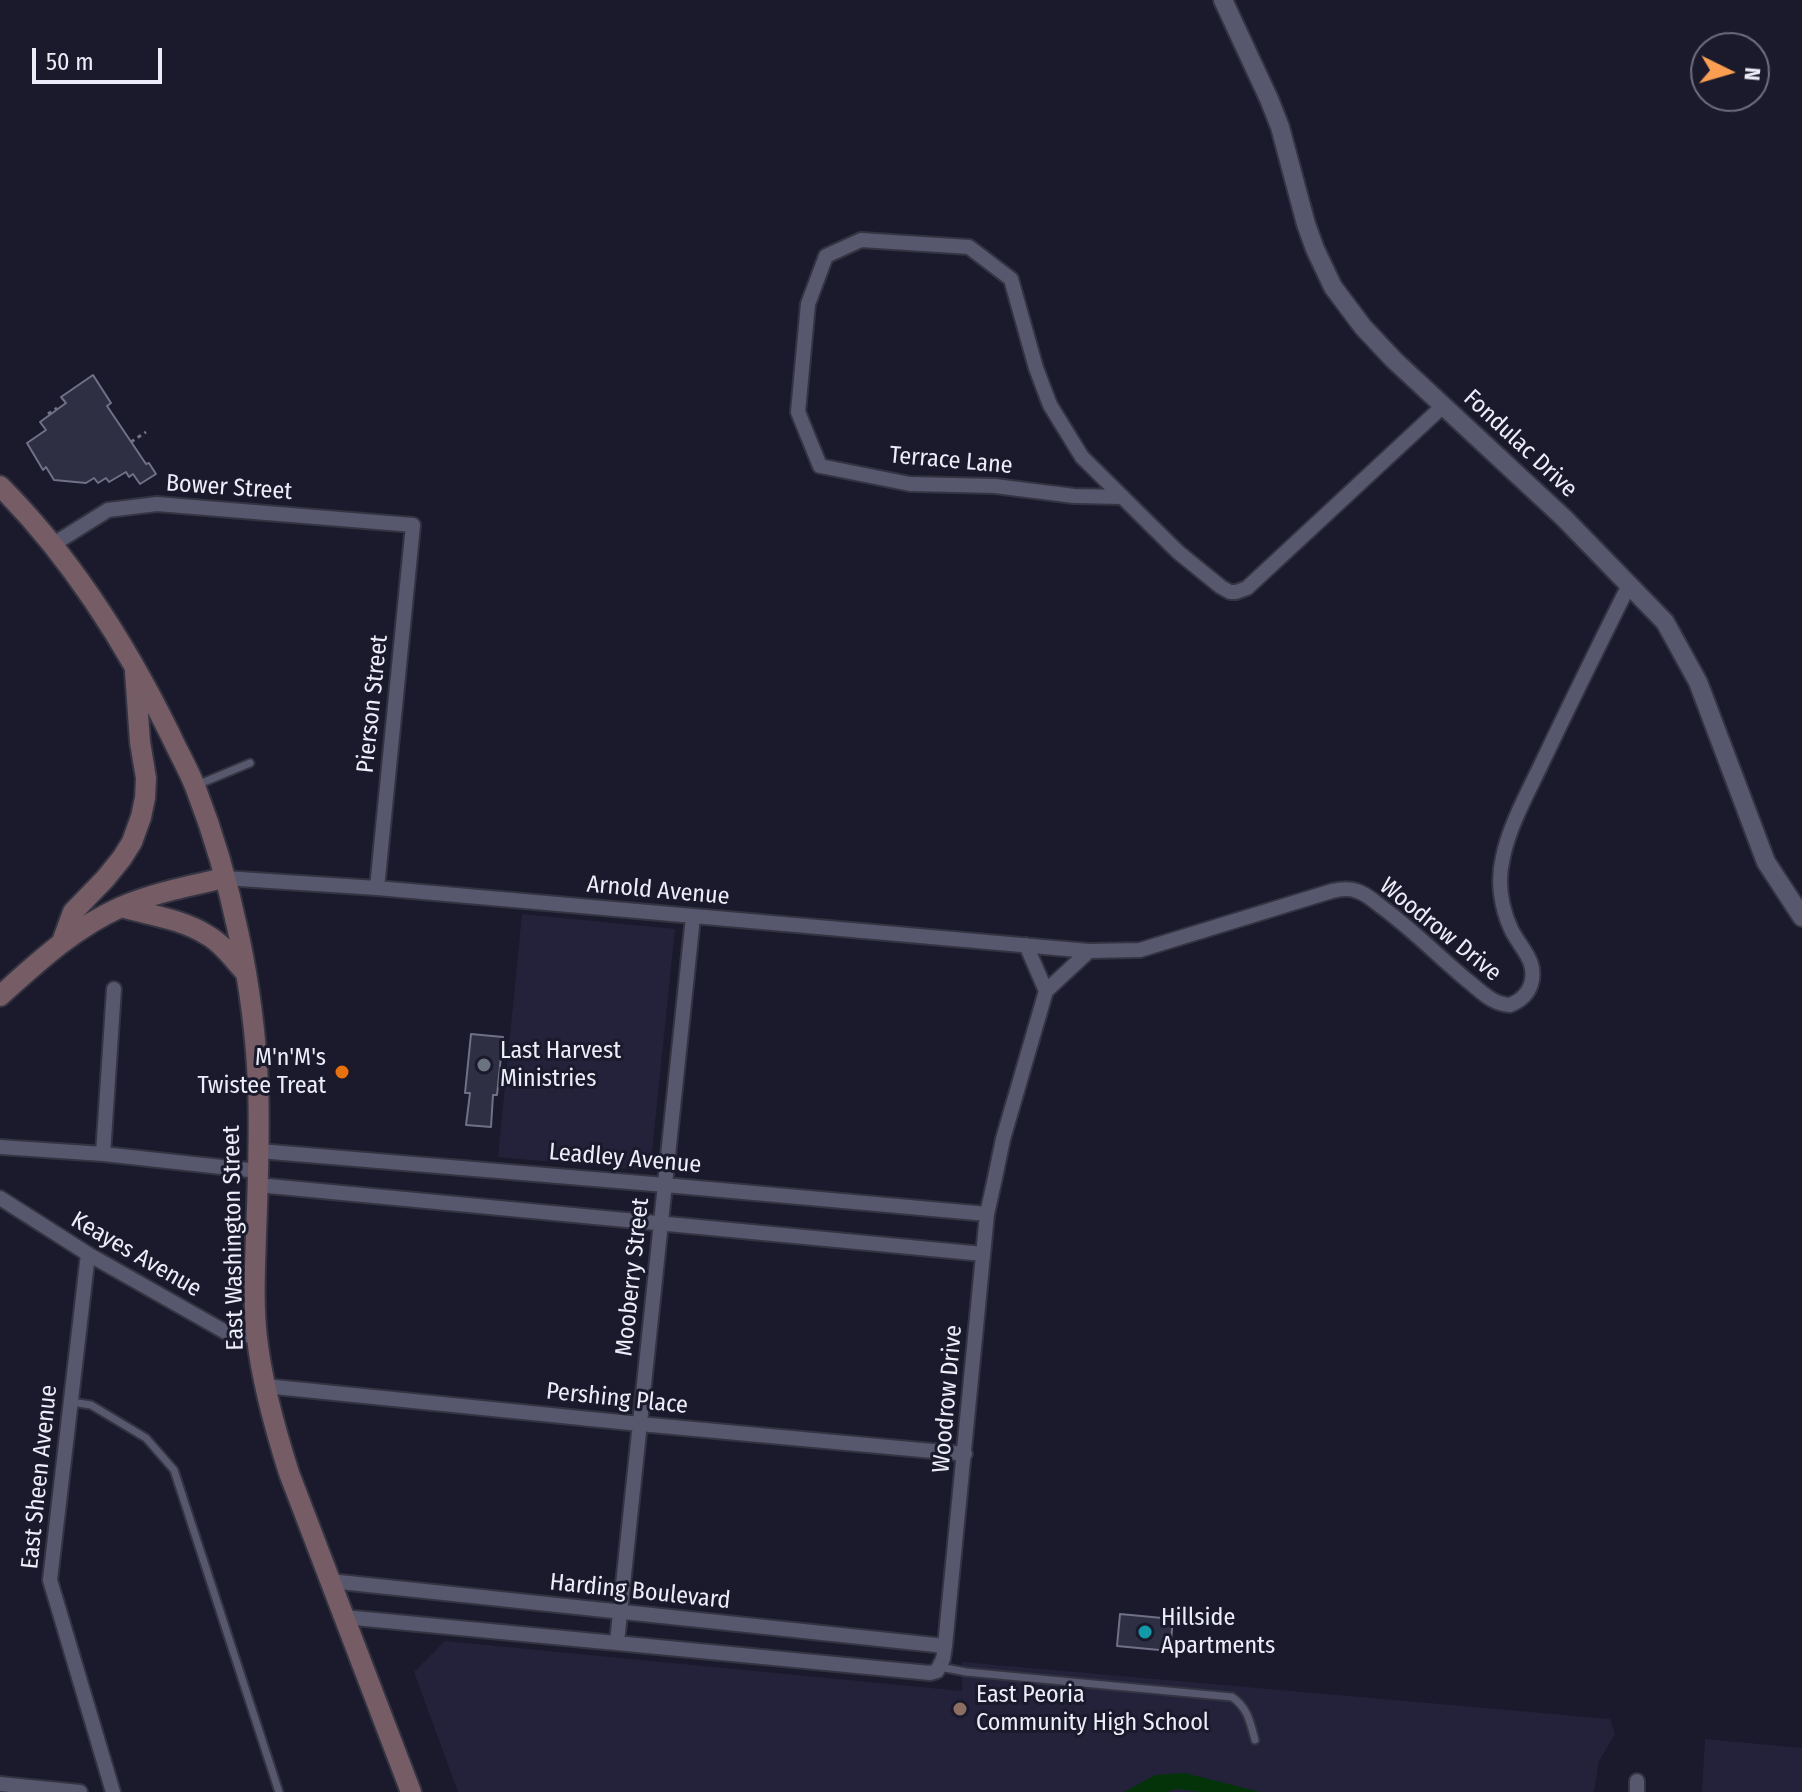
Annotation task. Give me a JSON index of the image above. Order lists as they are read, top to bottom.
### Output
{
  "streets": {
    "main road": ["East Washington Street"],
    "street": [
      "Fondulac Drive",
      "Terrace Lane",
      "Bower Street",
      "Pierson Street",
      "Arnold Avenue",
      "Woodrow Drive",
      "Leadley Avenue",
      "Keayes Avenue",
      "Mooberry Street",
      "Pershing Place",
      "East Sheen Avenue",
      "Harding Boulevard"
    ]
  },
  "crossings": [
    ["Fondulac Drive", "Terrace Lane"],
    ["Fondulac Drive", "Woodrow Drive"],
    ["Bower Street", "Pierson Street"],
    ["Bower Street", "East Washington Street"],
    ["Pierson Street", "Arnold Avenue"],
    ["Arnold Avenue", "Woodrow Drive"],
    ["Arnold Avenue", "East Washington Street"],
    ["Arnold Avenue", "Mooberry Street"],
    ["Woodrow Drive", "Leadley Avenue"],
    ["Woodrow Drive", "Pershing Place"],
    ["Woodrow Drive", "Harding Boulevard"],
    ["Leadley Avenue", "East Washington Street"],
    ["Leadley Avenue", "Mooberry Street"],
    ["East Washington Street", "Keayes Avenue"],
    ["East Washington Street", "Pershing Place"],
    ["East Washington Street", "Harding Boulevard"],
    ["Keayes Avenue", "East Sheen Avenue"],
    ["Mooberry Street", "Pershing Place"],
    ["Mooberry Street", "Harding Boulevard"]
  ],
  "places": [
    "Last Harvest Ministries",
    "M'n'M's Twistee Treat",
    "Hillside Apartments",
    "East Peoria Community High School"
  ],
  "scale_bar": "50 m",
  "north": "right"
}
